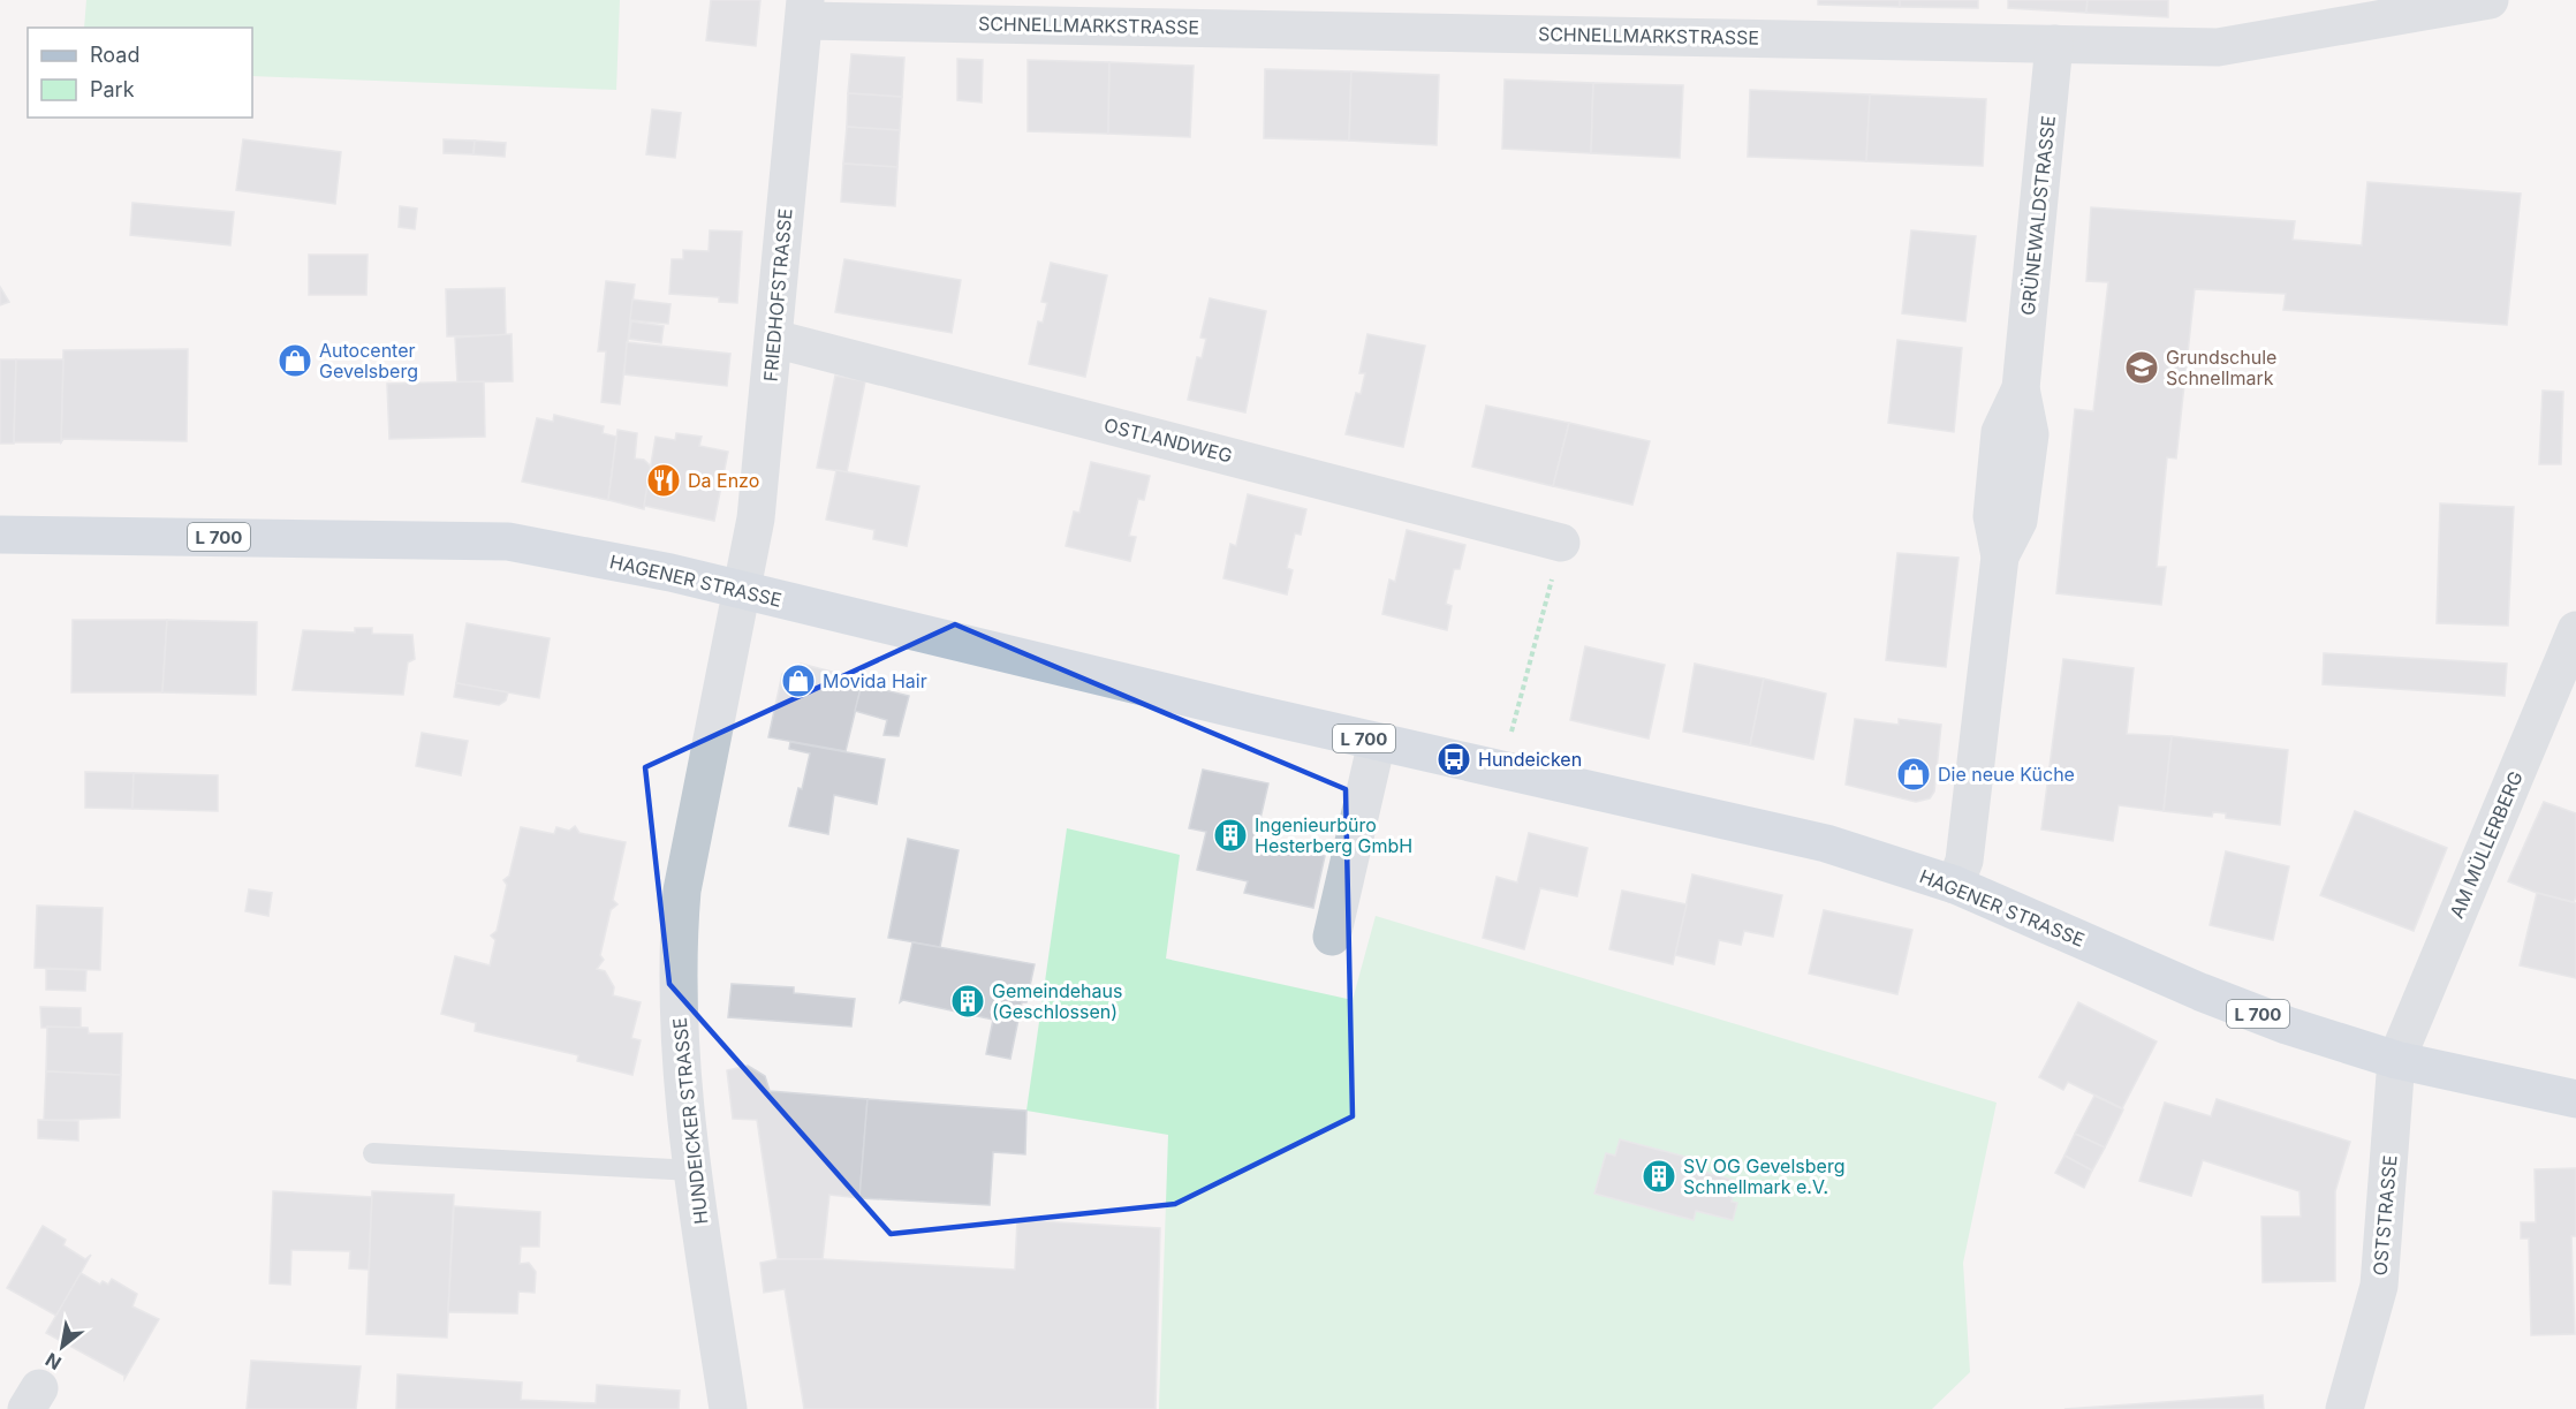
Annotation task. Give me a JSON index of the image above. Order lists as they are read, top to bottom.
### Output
{
  "streets": {
    "main road": ["L 700", "HAGENER STRASSE"],
    "street": [
      "SCHNELLMARKSTRASSE",
      "GRÜNEWALDSTRASSE",
      "FRIEDHOFSTRASSE",
      "OSTLANDWEG",
      "AM MÜLLERBERG",
      "HUNDEICKER STRASSE",
      "OSTSTRASSE"
    ]
  },
  "crossings": [
    ["SCHNELLMARKSTRASSE", "GRÜNEWALDSTRASSE"],
    ["SCHNELLMARKSTRASSE", "FRIEDHOFSTRASSE"],
    ["GRÜNEWALDSTRASSE", "HAGENER STRASSE"],
    ["FRIEDHOFSTRASSE", "OSTLANDWEG"],
    ["FRIEDHOFSTRASSE", "HAGENER STRASSE"],
    ["FRIEDHOFSTRASSE", "HUNDEICKER STRASSE"],
    ["HAGENER STRASSE", "AM MÜLLERBERG"],
    ["HAGENER STRASSE", "HUNDEICKER STRASSE"],
    ["HAGENER STRASSE", "OSTSTRASSE"],
    ["AM MÜLLERBERG", "OSTSTRASSE"]
  ],
  "places": {
    "shop": ["Autocenter Gevelsberg", "Movida Hair", "Die neue Küche"],
    "school or university": ["Grundschule Schnellmark"],
    "restaurant": ["Da Enzo"],
    "bus stop": ["Hundeicken"],
    "building": ["Ingenieurbüro Hesterberg GmbH", "Gemeindehaus (Geschlossen)", "SV OG Gevelsberg Schnellmark e.V."]
  },
  "legend": ["Road", "Park"],
  "north": "bottom left"
}
